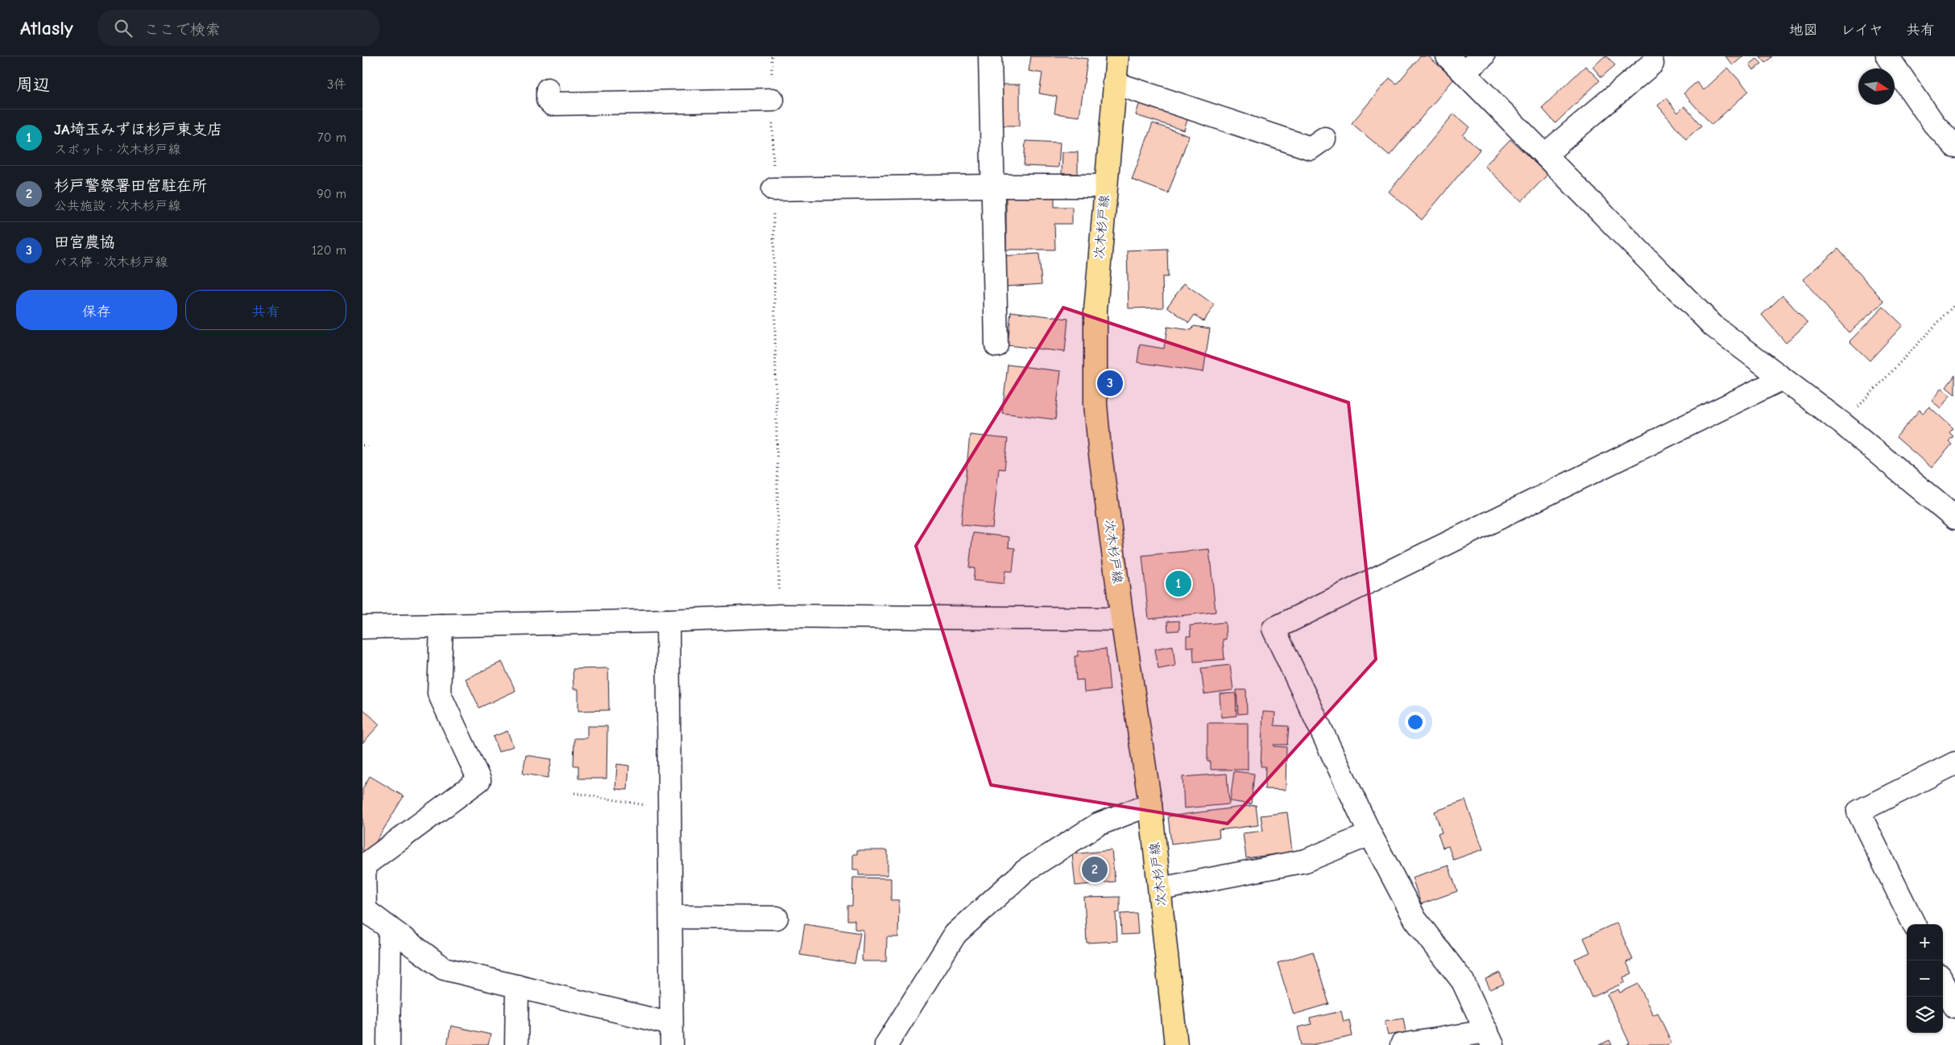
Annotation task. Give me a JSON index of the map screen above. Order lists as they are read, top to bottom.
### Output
{
  "streets": {
    "main road": ["次木杉戸線"]
  },
  "north": "right",
  "page": {
    "header": "Atlasly",
    "search": "ここで検索",
    "nav": ["地図", "レイヤ", "共有"],
    "heading": ["周辺", "3件"],
    "list": [
      {
        "mark": "1",
        "name": "JA埼玉みずほ杉戸東支店",
        "note": "スポット · 次木杉戸線",
        "value": "70 m"
      },
      {
        "mark": "2",
        "name": "杉戸警察署田宮駐在所",
        "note": "公共施設 · 次木杉戸線",
        "value": "90 m"
      },
      {
        "mark": "3",
        "name": "田宮農協",
        "note": "バス停 · 次木杉戸線",
        "value": "120 m"
      }
    ],
    "buttons": ["保存", "共有"],
    "pins": ["3", "1", "2"],
    "map_buttons": ["+", "−"]
  }
}
